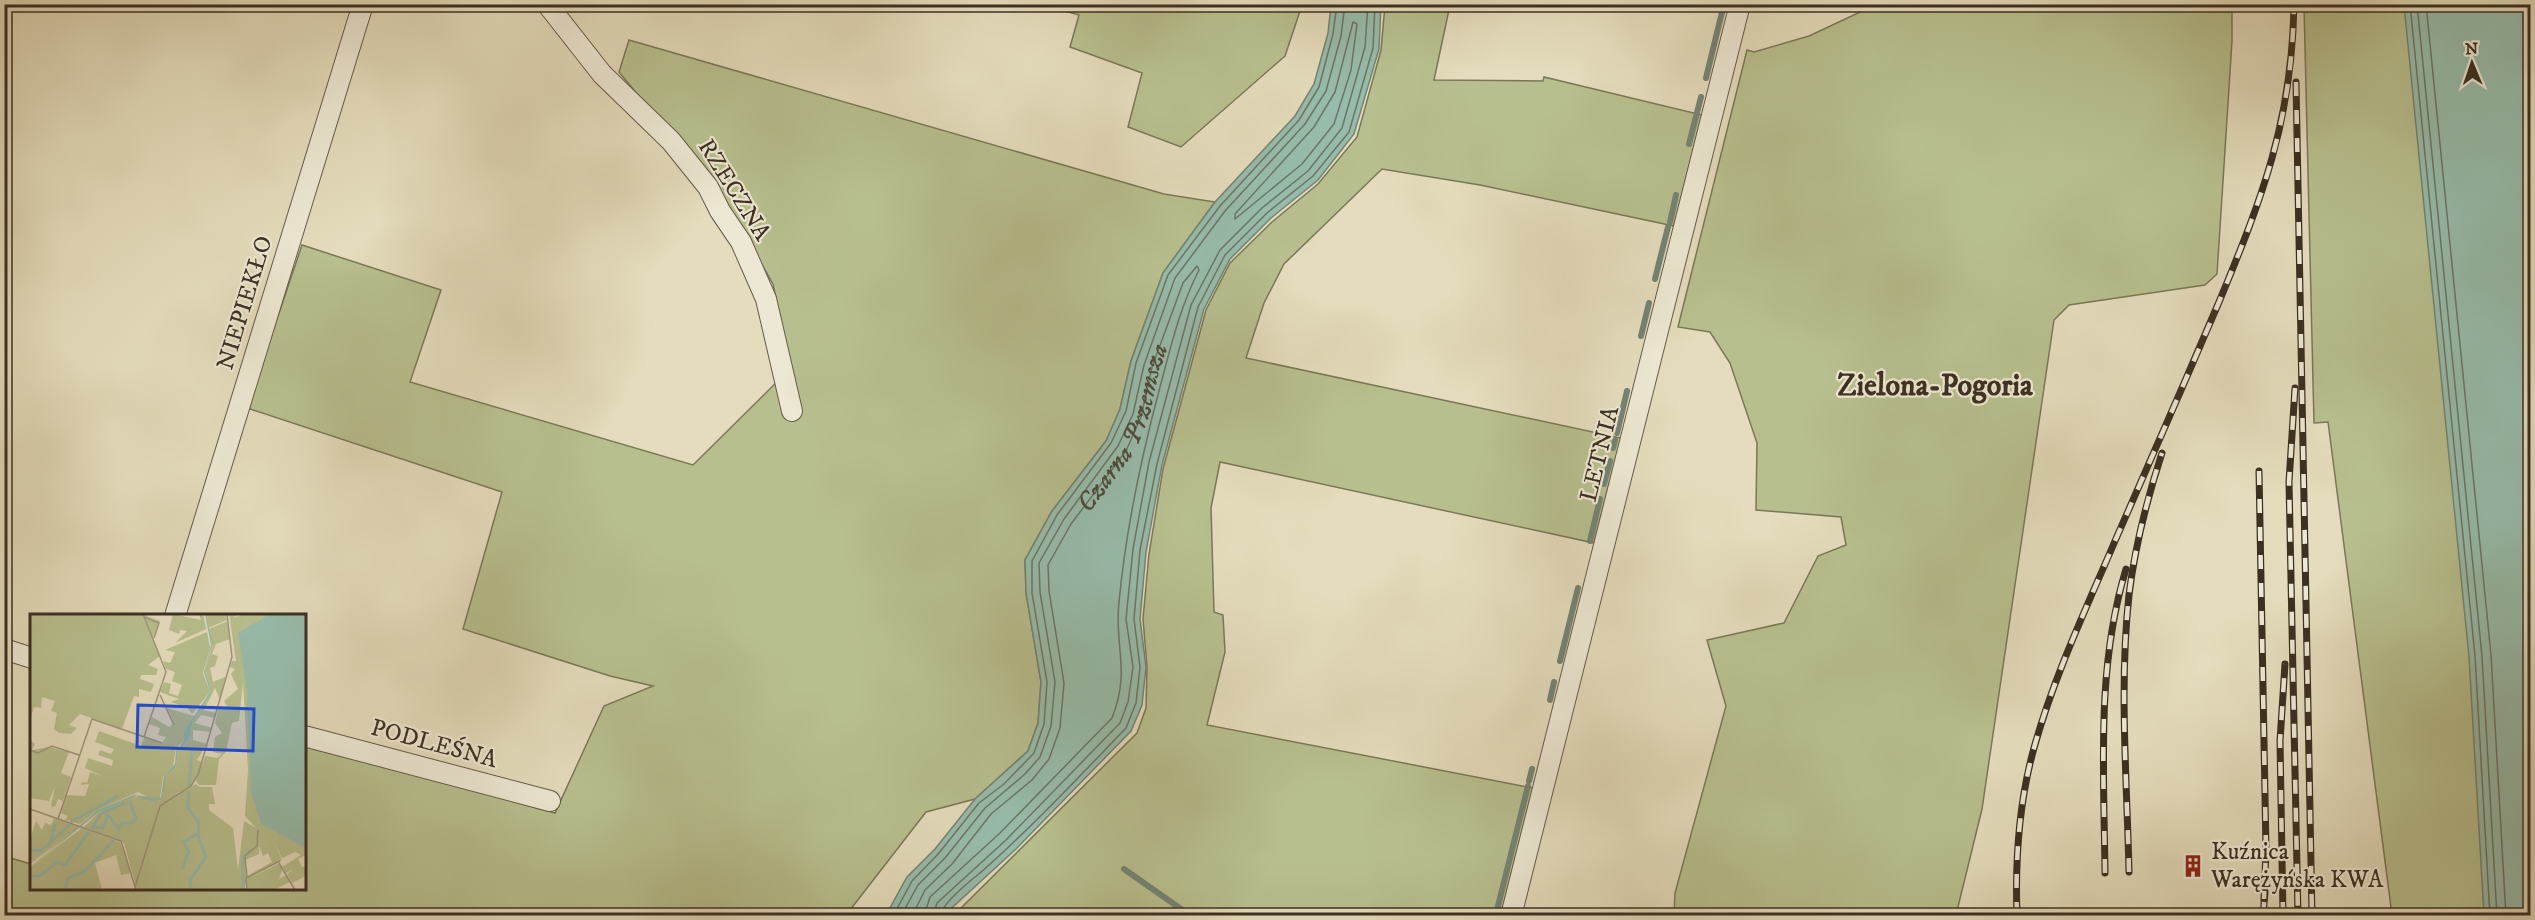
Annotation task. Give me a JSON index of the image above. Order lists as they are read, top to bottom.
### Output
{
  "streets": {
    "street": [
      "RZECZNA",
      "NIEPIEKŁO",
      "LETNIA",
      "PODLEŚNA"
    ]
  },
  "districts": ["Zielona-Pogoria"],
  "water": ["Czarna Przemsza"],
  "places": {
    "building": ["Kuźnica Warężyńska KWA"]
  },
  "north": "top"
}
